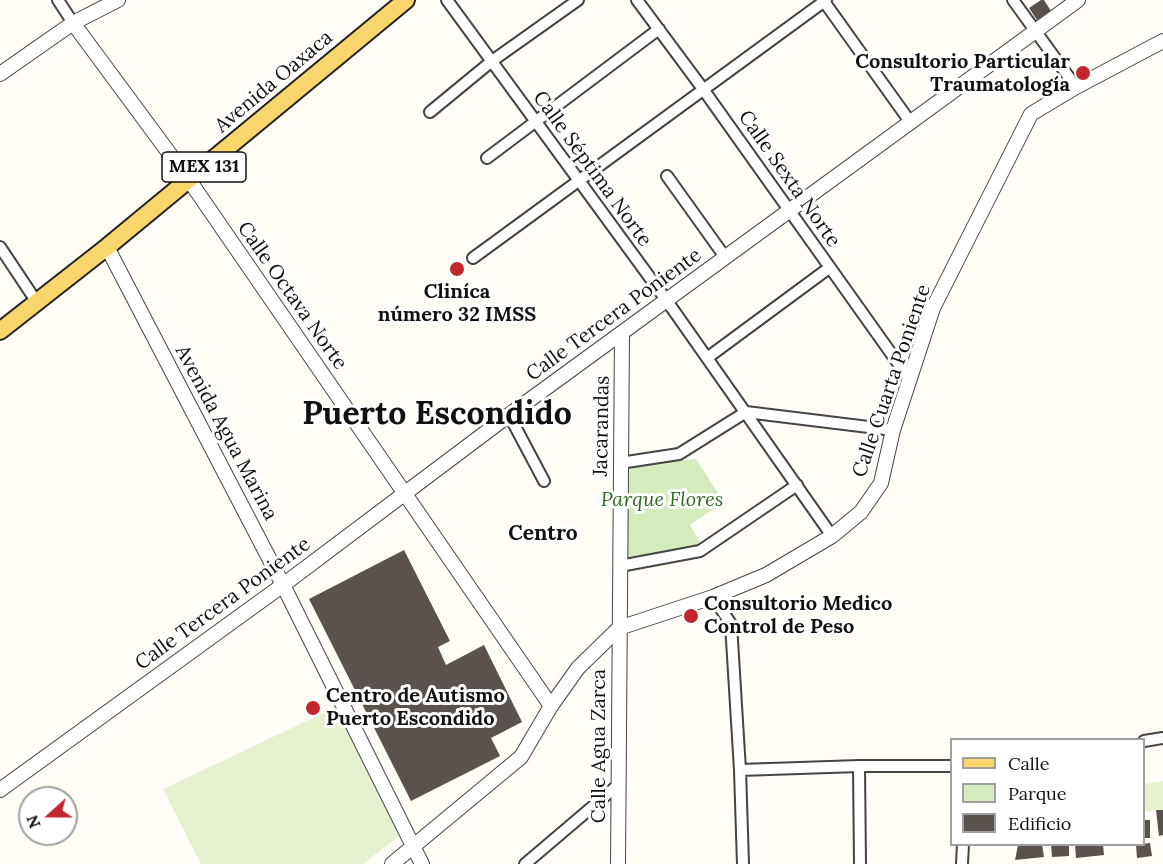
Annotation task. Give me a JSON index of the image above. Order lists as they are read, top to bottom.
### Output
{
  "streets": {
    "main road": ["Avenida Oaxaca", "MEX 131"],
    "street": [
      "Calle Séptima Norte",
      "Calle Sexta Norte",
      "Calle Octava Norte",
      "Calle Tercera Poniente",
      "Calle Cuarta Poniente",
      "Jacarandas",
      "Avenida Agua Marina",
      "Calle Agua Zarca"
    ]
  },
  "crossings": [
    ["Avenida Oaxaca", "Calle Octava Norte"],
    ["Avenida Oaxaca", "Avenida Agua Marina"],
    ["Calle Séptima Norte", "Calle Tercera Poniente"],
    ["Calle Séptima Norte", "Calle Cuarta Poniente"],
    ["Calle Sexta Norte", "Calle Tercera Poniente"],
    ["Calle Sexta Norte", "Calle Cuarta Poniente"],
    ["Calle Octava Norte", "Calle Tercera Poniente"],
    ["Calle Octava Norte", "Calle Cuarta Poniente"],
    ["Calle Tercera Poniente", "Jacarandas"],
    ["Calle Tercera Poniente", "Avenida Agua Marina"],
    ["Calle Cuarta Poniente", "Jacarandas"],
    ["Calle Cuarta Poniente", "Avenida Agua Marina"],
    ["Calle Cuarta Poniente", "Calle Agua Zarca"],
    ["Jacarandas", "Calle Agua Zarca"]
  ],
  "districts": ["Puerto Escondido", "Centro"],
  "parks": ["Parque Flores"],
  "places": [
    "Consultorio Particular Traumatología",
    "Cliníca número 32 IMSS",
    "Consultorio Medico Control de Peso",
    "Centro de Autismo Puerto Escondido"
  ],
  "legend": ["Calle", "Parque", "Edificio"],
  "north": "left"
}
